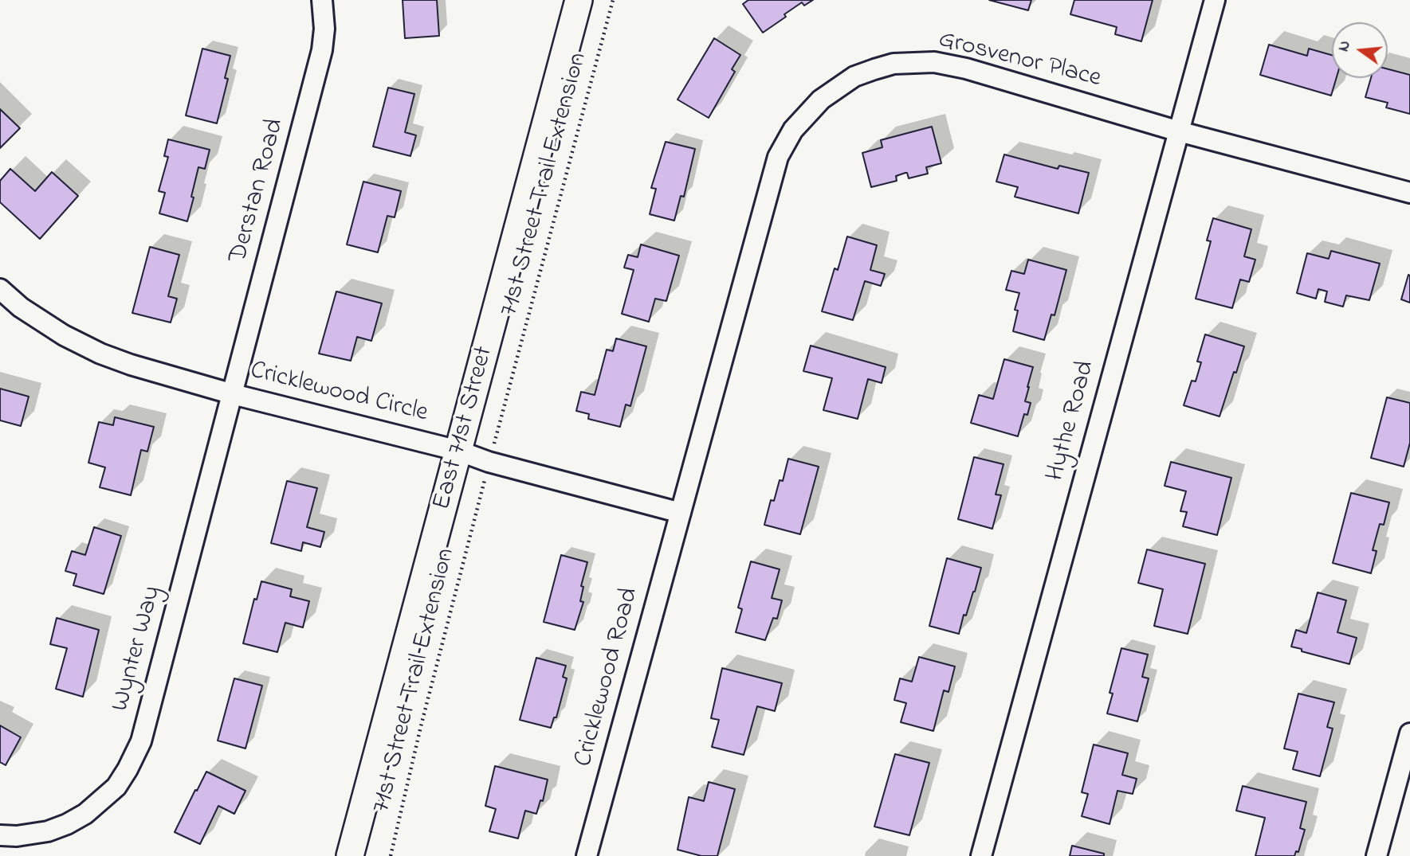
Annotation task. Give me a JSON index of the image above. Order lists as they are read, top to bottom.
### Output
{
  "streets": {
    "main road": ["East 71st Street"],
    "street": [
      "Grosvenor Place",
      "Derstan Road",
      "Cricklewood Circle",
      "Hythe Road",
      "Wynter Way",
      "Cricklewood Road"
    ],
    "path": ["71st Street Trail Extension"]
  },
  "crossings": [
    ["Grosvenor Place", "Cricklewood Circle"],
    ["Grosvenor Place", "Hythe Road"],
    ["Grosvenor Place", "Cricklewood Road"],
    ["Derstan Road", "Cricklewood Circle"],
    ["Derstan Road", "Wynter Way"],
    ["Cricklewood Circle", "East 71st Street"],
    ["Cricklewood Circle", "Wynter Way"],
    ["Cricklewood Circle", "Cricklewood Road"]
  ],
  "north": "left"
}
